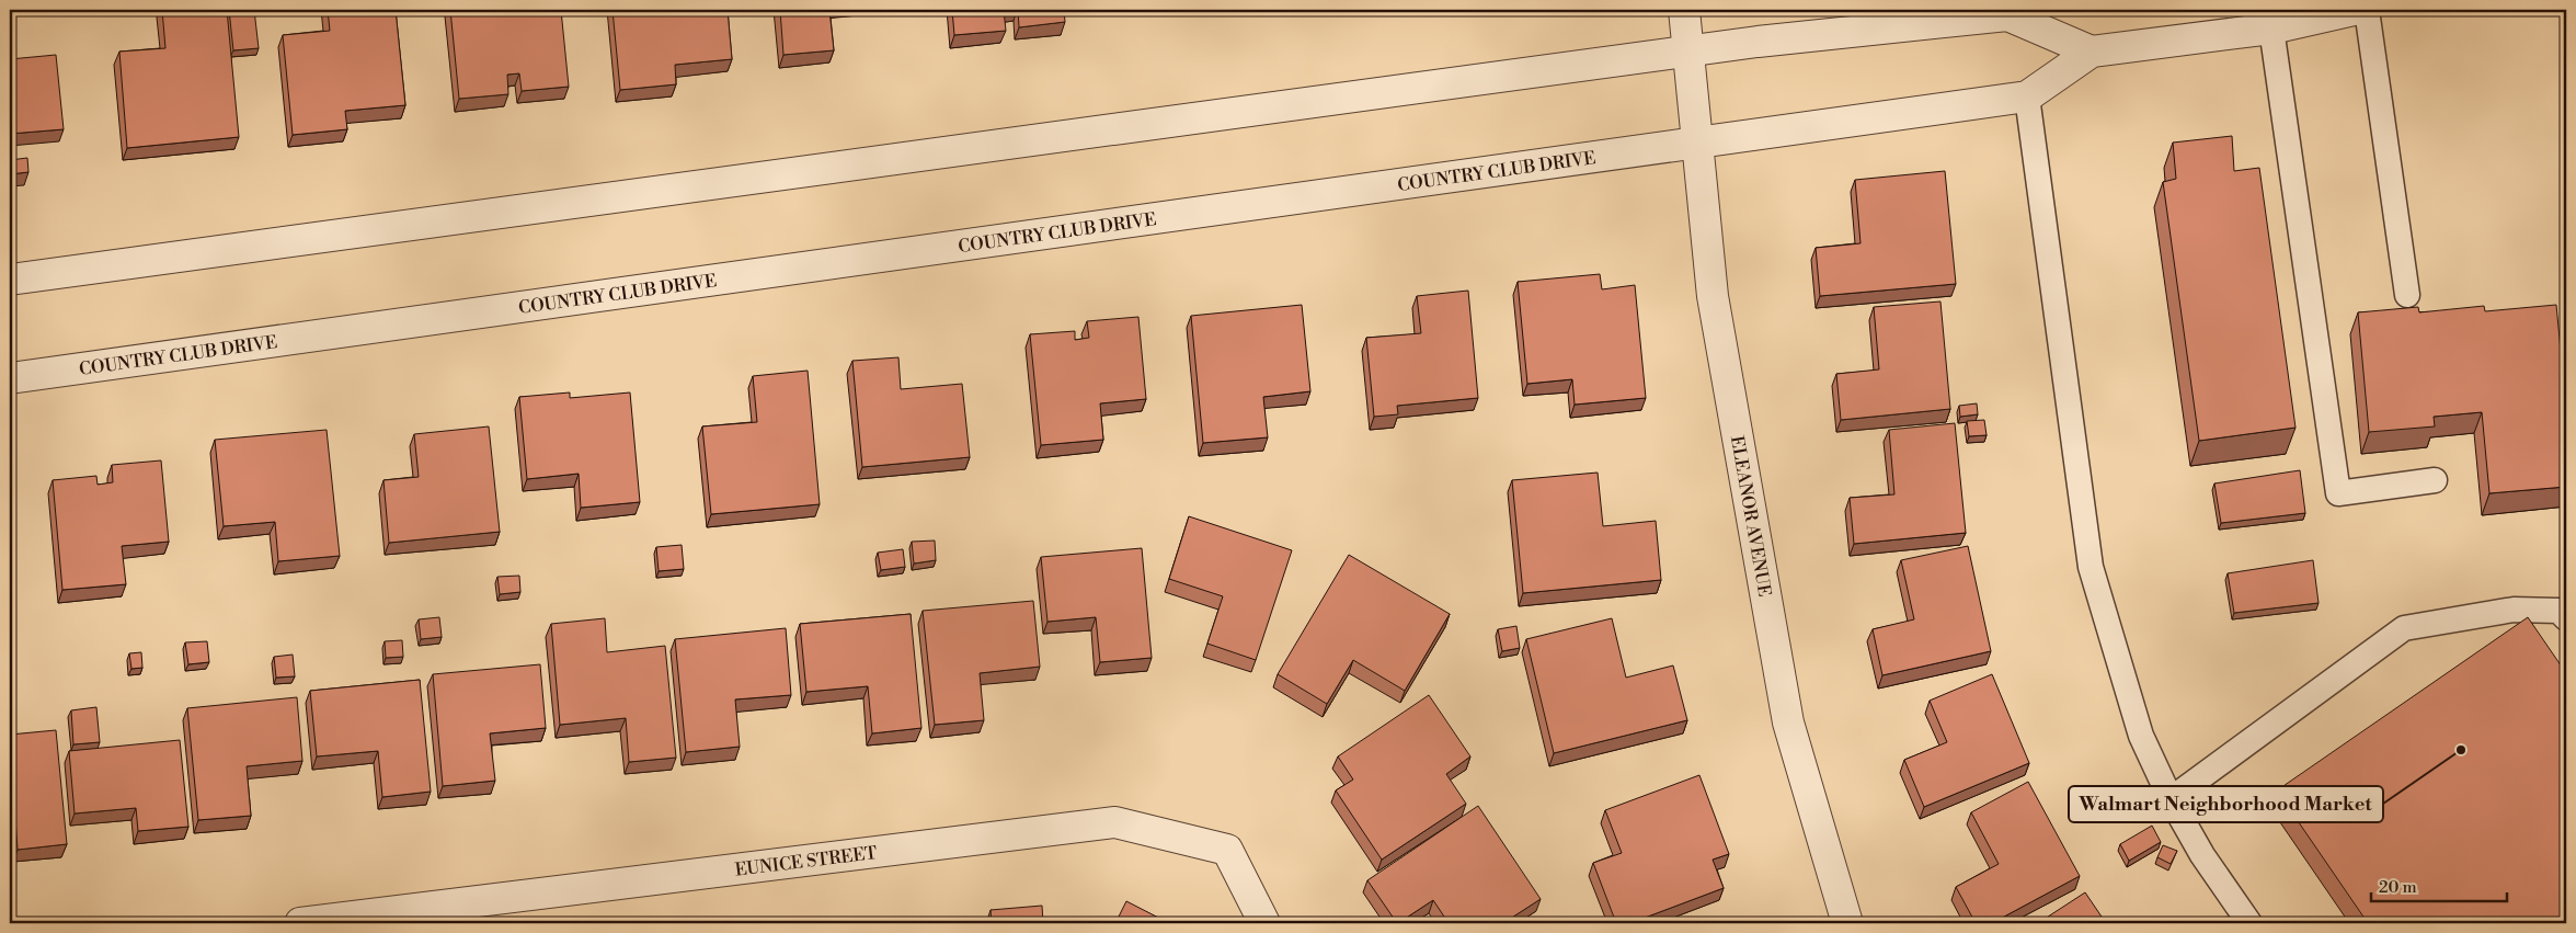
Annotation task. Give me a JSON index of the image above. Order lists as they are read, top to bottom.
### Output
{
  "streets": {
    "street": ["COUNTRY CLUB DRIVE", "ELEANOR AVENUE", "EUNICE STREET"]
  },
  "crossings": [
    ["COUNTRY CLUB DRIVE", "ELEANOR AVENUE"]
  ],
  "places": ["Walmart Neighborhood Market"],
  "scale_bar": "20 m"
}
